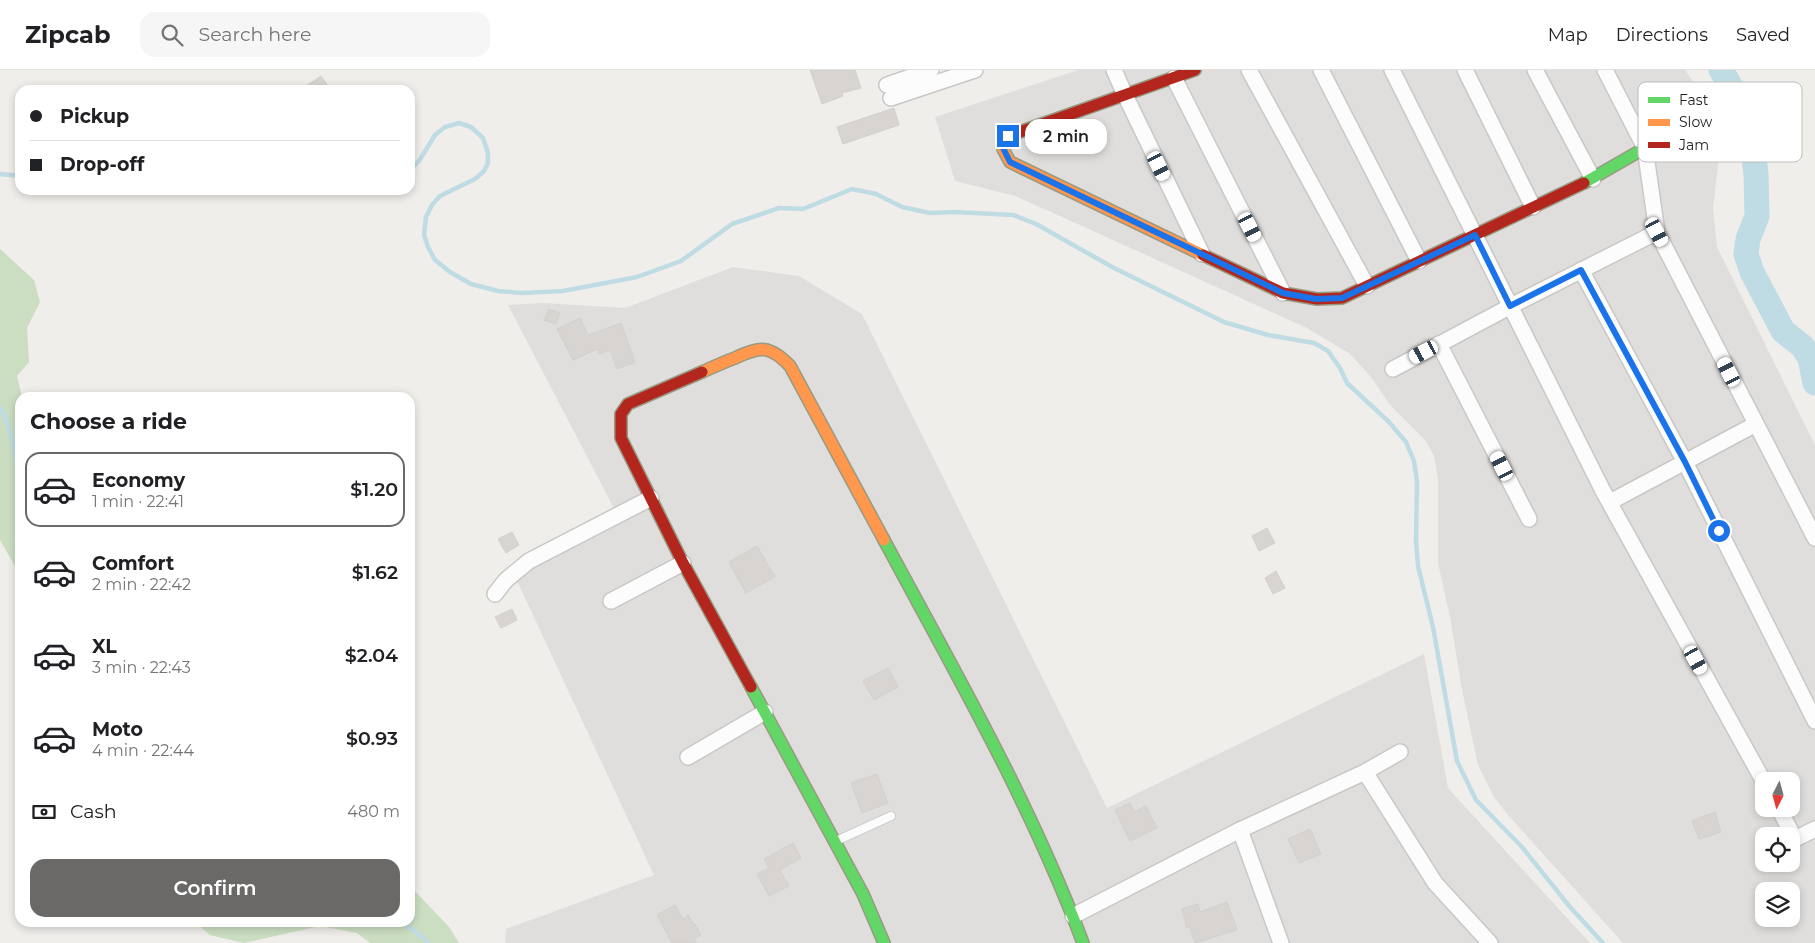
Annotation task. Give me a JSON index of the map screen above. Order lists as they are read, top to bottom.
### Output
{
  "legend": ["Fast", "Slow", "Jam"],
  "north": "bottom",
  "page": {
    "header": "Zipcab",
    "search": "Search here",
    "nav": ["Map", "Directions", "Saved"],
    "banner": ["Pickup", "Drop-off"],
    "bubble": "2 min",
    "heading": "Choose a ride",
    "list": [
      {
        "name": "Economy",
        "note": "1 min · 22:41",
        "value": "$1.20"
      },
      {
        "name": "Comfort",
        "note": "2 min · 22:42",
        "value": "$1.62"
      },
      {
        "name": "XL",
        "note": "3 min · 22:43",
        "value": "$2.04"
      },
      {
        "name": "Moto",
        "note": "4 min · 22:44",
        "value": "$0.93"
      }
    ],
    "pay": ["Cash", "480 m"],
    "buttons": "Confirm"
  }
}
